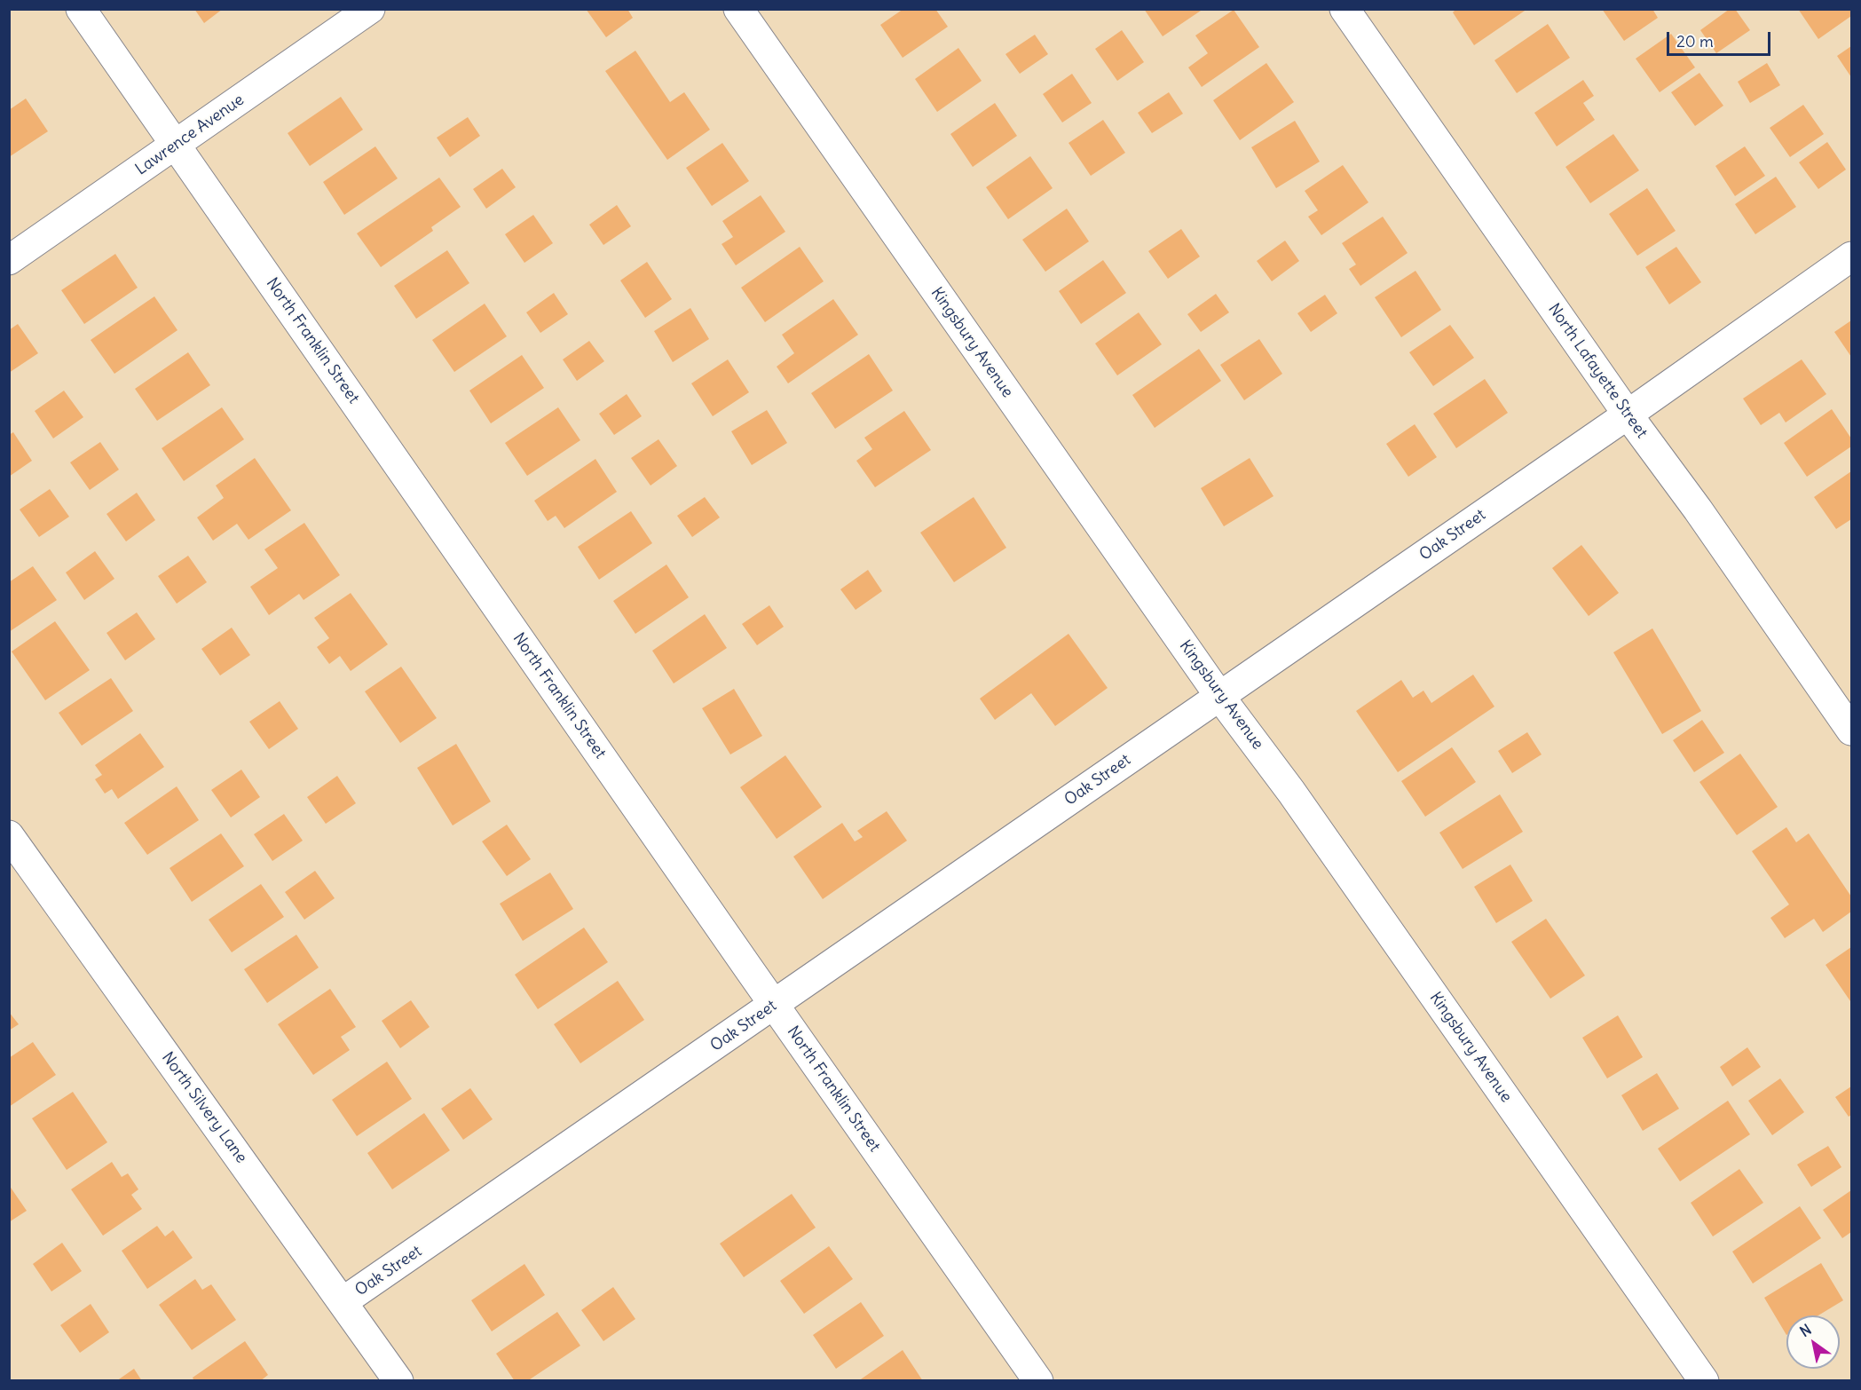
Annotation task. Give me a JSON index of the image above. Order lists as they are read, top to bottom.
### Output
{
  "streets": {
    "street": [
      "Lawrence Avenue",
      "North Franklin Street",
      "Kingsbury Avenue",
      "North Lafayette Street",
      "Oak Street",
      "North Silvery Lane"
    ]
  },
  "crossings": [
    ["Lawrence Avenue", "North Franklin Street"],
    ["North Franklin Street", "Oak Street"],
    ["Kingsbury Avenue", "Oak Street"],
    ["North Lafayette Street", "Oak Street"],
    ["Oak Street", "North Silvery Lane"]
  ],
  "scale_bar": "20 m",
  "north": "top left"
}
